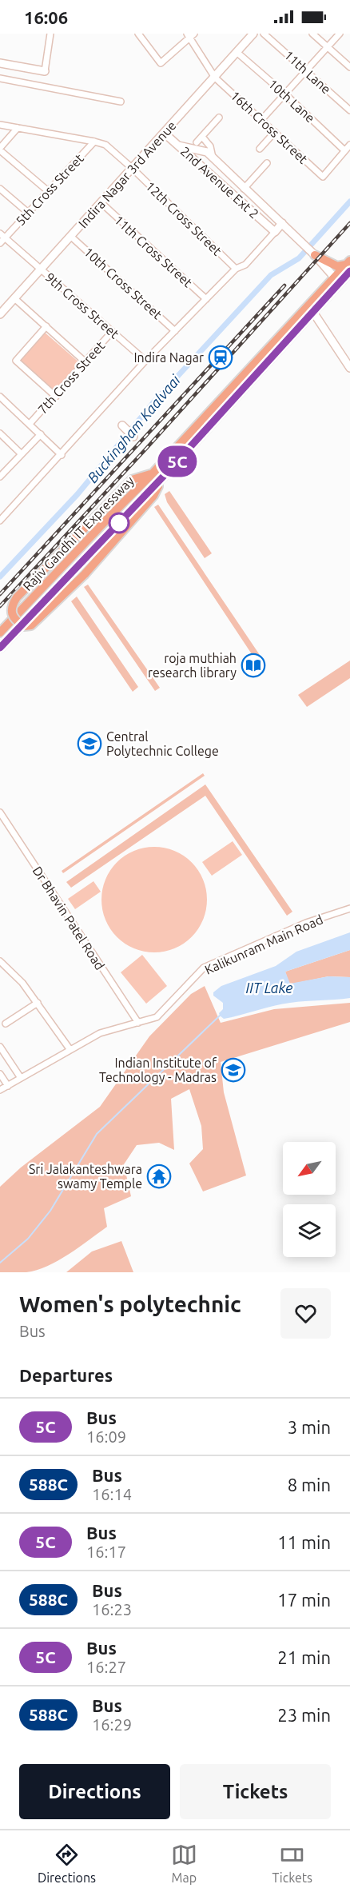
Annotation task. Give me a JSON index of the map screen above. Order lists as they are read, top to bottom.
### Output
{
  "streets": {
    "main road": ["Rajiv Gandhi IT Expressway"],
    "street": [
      "11th Lane",
      "10th Lane",
      "16th Cross Street",
      "Indira Nagar 3rd Avenue",
      "2nd Avenue Ext 2",
      "5th Cross Street",
      "12th Cross Street",
      "11th Cross Street",
      "10th Cross Street",
      "9th Cross Street",
      "7th Cross Street",
      "Dr Bhavin Patel Road",
      "Kalikunram Main Road"
    ]
  },
  "crossings": [
    ["10th Lane", "16th Cross Street"],
    ["10th Lane", "Indira Nagar 3rd Avenue"],
    ["16th Cross Street", "Indira Nagar 3rd Avenue"],
    ["Indira Nagar 3rd Avenue", "2nd Avenue Ext 2"],
    ["Indira Nagar 3rd Avenue", "12th Cross Street"],
    ["Indira Nagar 3rd Avenue", "11th Cross Street"],
    ["Indira Nagar 3rd Avenue", "10th Cross Street"],
    ["Indira Nagar 3rd Avenue", "9th Cross Street"],
    ["5th Cross Street", "12th Cross Street"],
    ["5th Cross Street", "9th Cross Street"],
    ["9th Cross Street", "7th Cross Street"],
    ["Dr Bhavin Patel Road", "Kalikunram Main Road"]
  ],
  "water": ["Buckingham Kaalvaai", "IIT Lake"],
  "places": {
    "station": ["Indira Nagar"],
    "library": ["roja muthiah research library"],
    "school or university": ["Central Polytechnic College", "Indian Institute of Technology - Madras"],
    "temple": ["Sri Jalakanteshwara swamy Temple"]
  },
  "lines": ["bus line 5C"],
  "north": "bottom left",
  "page": {
    "status": "16:06",
    "on_map": "5C",
    "heading": [
      ["Women's polytechnic", "Bus"],
      "Departures"
    ],
    "list": [
      {
        "mark": "5C",
        "name": "Bus",
        "note": "16:09",
        "value": "3 min"
      },
      {
        "mark": "588C",
        "name": "Bus",
        "note": "16:14",
        "value": "8 min"
      },
      {
        "mark": "5C",
        "name": "Bus",
        "note": "16:17",
        "value": "11 min"
      },
      {
        "mark": "588C",
        "name": "Bus",
        "note": "16:23",
        "value": "17 min"
      },
      {
        "mark": "5C",
        "name": "Bus",
        "note": "16:27",
        "value": "21 min"
      },
      {
        "mark": "588C",
        "name": "Bus",
        "note": "16:29",
        "value": "23 min"
      }
    ],
    "buttons": ["Directions", "Tickets"],
    "tabs": ["Directions", "Map", "Tickets"]
  }
}
